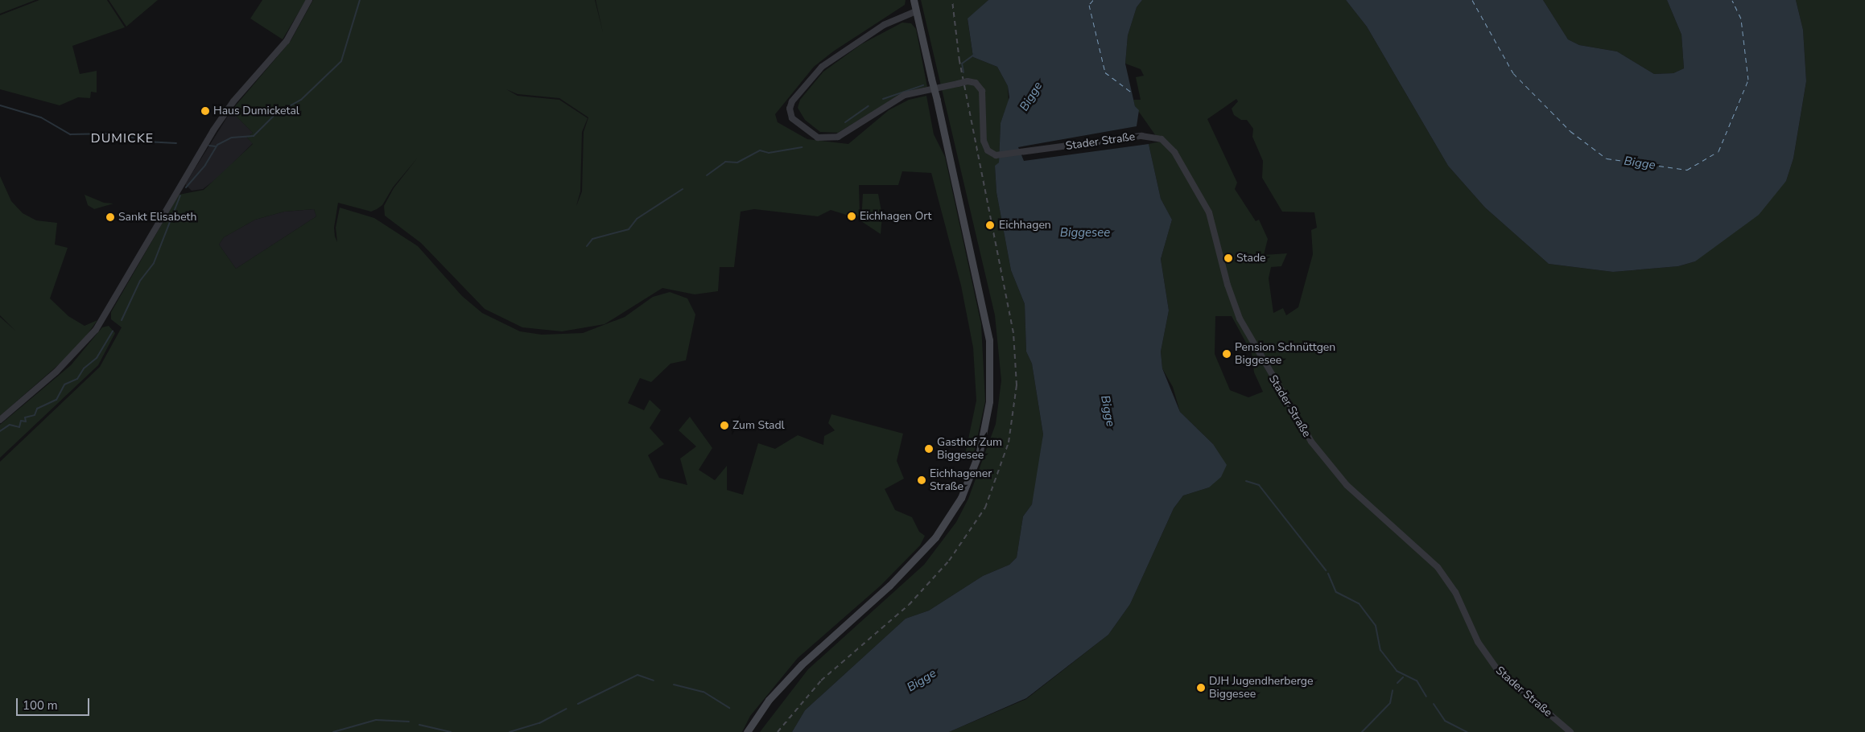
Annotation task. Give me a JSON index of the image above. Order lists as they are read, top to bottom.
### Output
{
  "streets": {
    "street": ["Stader Straße"]
  },
  "districts": ["DUMICKE"],
  "water": ["Bigge", "Biggesee"],
  "places": [
    "Haus Dumicketal",
    "Eichhagen Ort",
    "Sankt Elisabeth",
    "Eichhagen",
    "Stade",
    "Pension Schnüttgen Biggesee",
    "Zum Stadl",
    "Gasthof Zum Biggesee",
    "Eichhagener Straße",
    "DJH Jugendherberge Biggesee"
  ],
  "scale_bar": "100 m"
}
